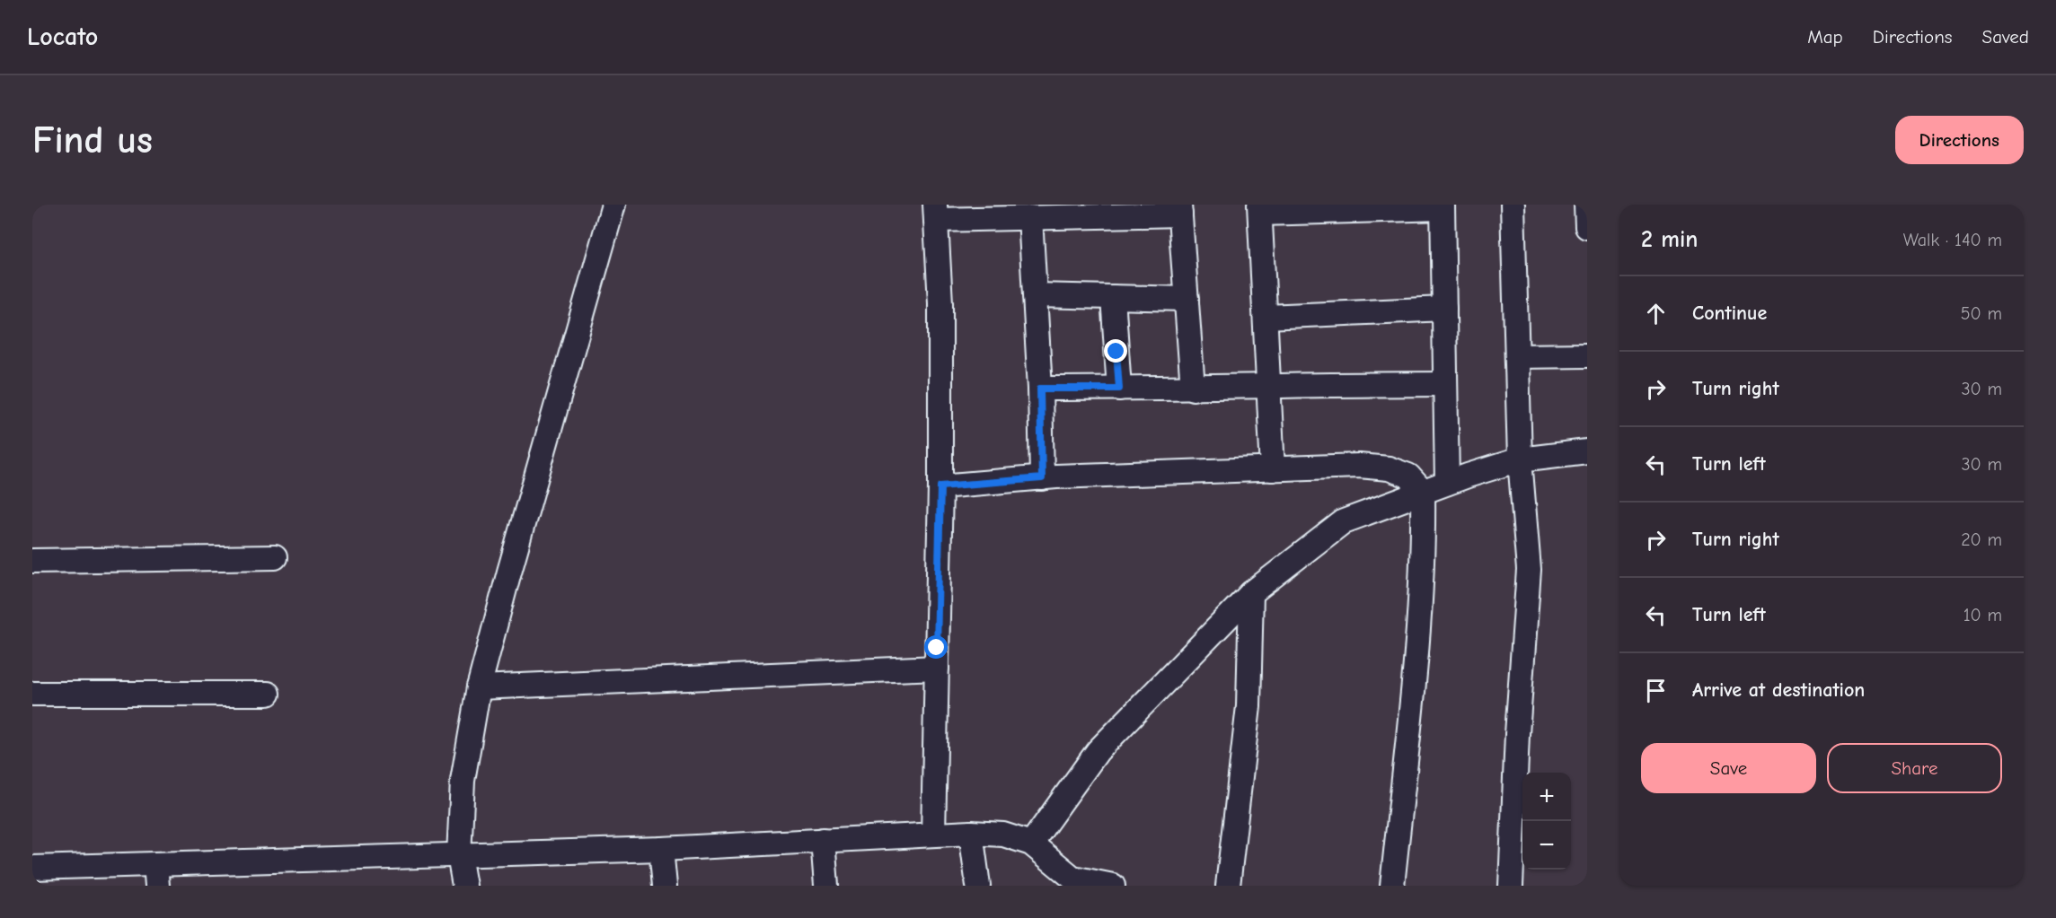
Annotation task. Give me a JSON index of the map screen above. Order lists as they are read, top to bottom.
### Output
{
  "page": {
    "header": "Locato",
    "nav": ["Map", "Directions", "Saved"],
    "buttons": [
      "Directions",
      ["Save", "Share"]
    ],
    "title": "Find us",
    "heading": ["2 min", "Walk · 140 m"],
    "list": [
      ["Continue", "50 m"],
      ["Turn right", "30 m"],
      ["Turn left", "30 m"],
      ["Turn right", "20 m"],
      ["Turn left", "10 m"],
      "Arrive at destination"
    ],
    "map_buttons": ["+", "−"]
  }
}
